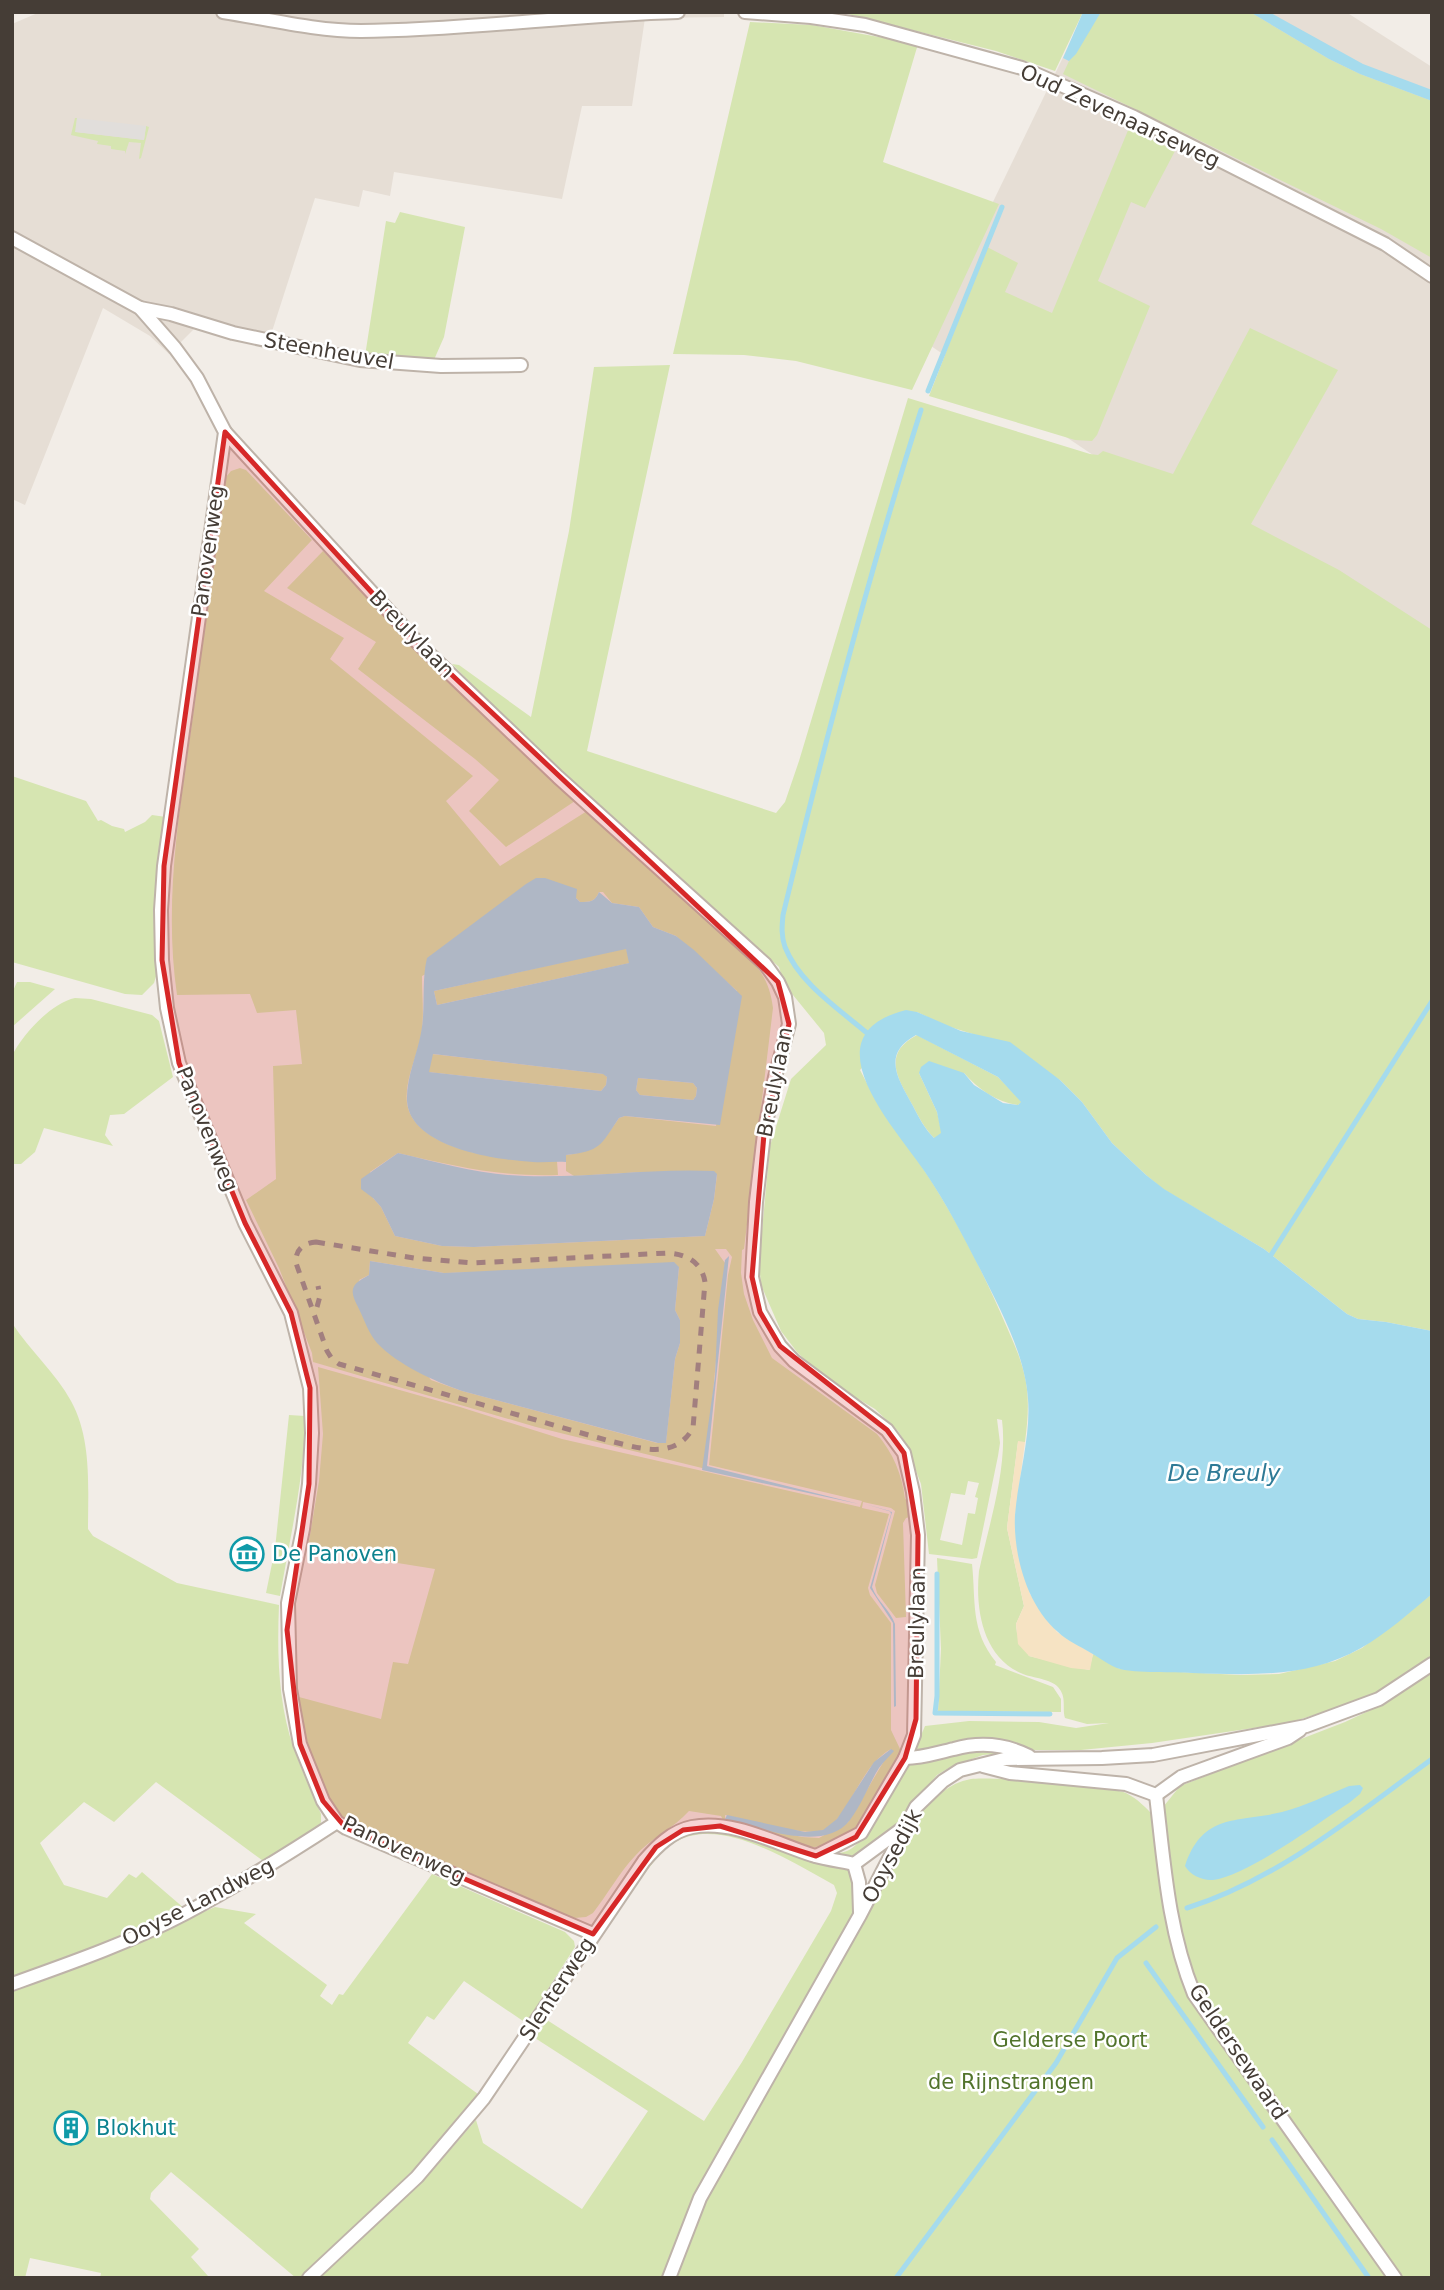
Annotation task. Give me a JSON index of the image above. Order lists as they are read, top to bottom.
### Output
{
  "streets": {
    "street": [
      "Oud Zevenaarseweg",
      "Steenheuvel",
      "Panovenweg",
      "Breulylaan",
      "Ooysedijk",
      "Ooyse Landweg",
      "Slenterweg",
      "Geldersewaard"
    ]
  },
  "crossings": [
    ["Panovenweg", "Breulylaan"],
    ["Panovenweg", "Ooyse Landweg"],
    ["Panovenweg", "Slenterweg"],
    ["Breulylaan", "Slenterweg"]
  ],
  "water": ["De Breuly"],
  "parks": ["Gelderse Poort", "de Rijnstrangen"],
  "places": {
    "museum": ["De Panoven"],
    "building": ["Blokhut"]
  }
}
